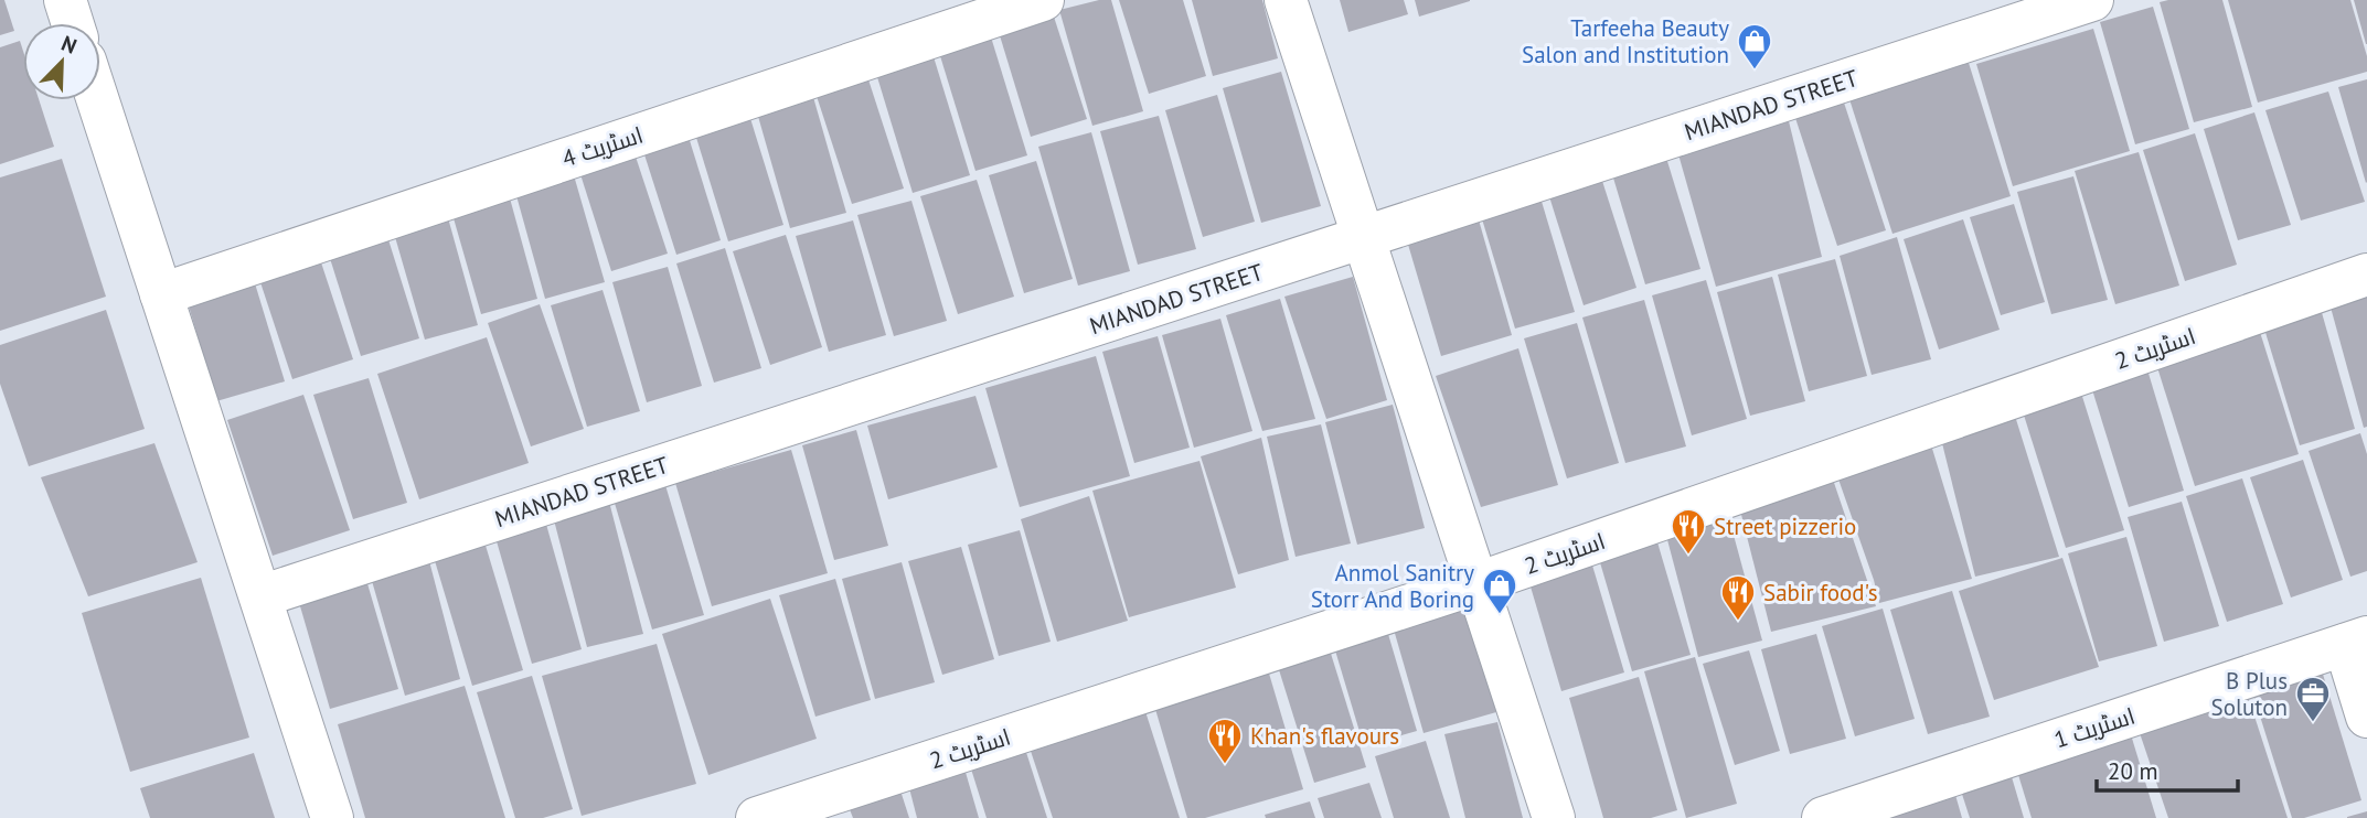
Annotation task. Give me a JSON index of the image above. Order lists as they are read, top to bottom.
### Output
{
  "streets": {
    "street": [
      "MIANDAD STREET",
      "اسٹریٹ 4",
      "اسٹریٹ 2",
      "اسٹریٹ 1"
    ]
  },
  "places": {
    "shop": ["Tarfeeha Beauty Salon and Institution", "Anmol Sanitry Storr And Boring"],
    "restaurant": ["Street pizzerio", "Sabir food's", "Khan's flavours"],
    "office": ["B Plus Soluton"]
  },
  "scale_bar": "20 m",
  "north": "top right"
}
